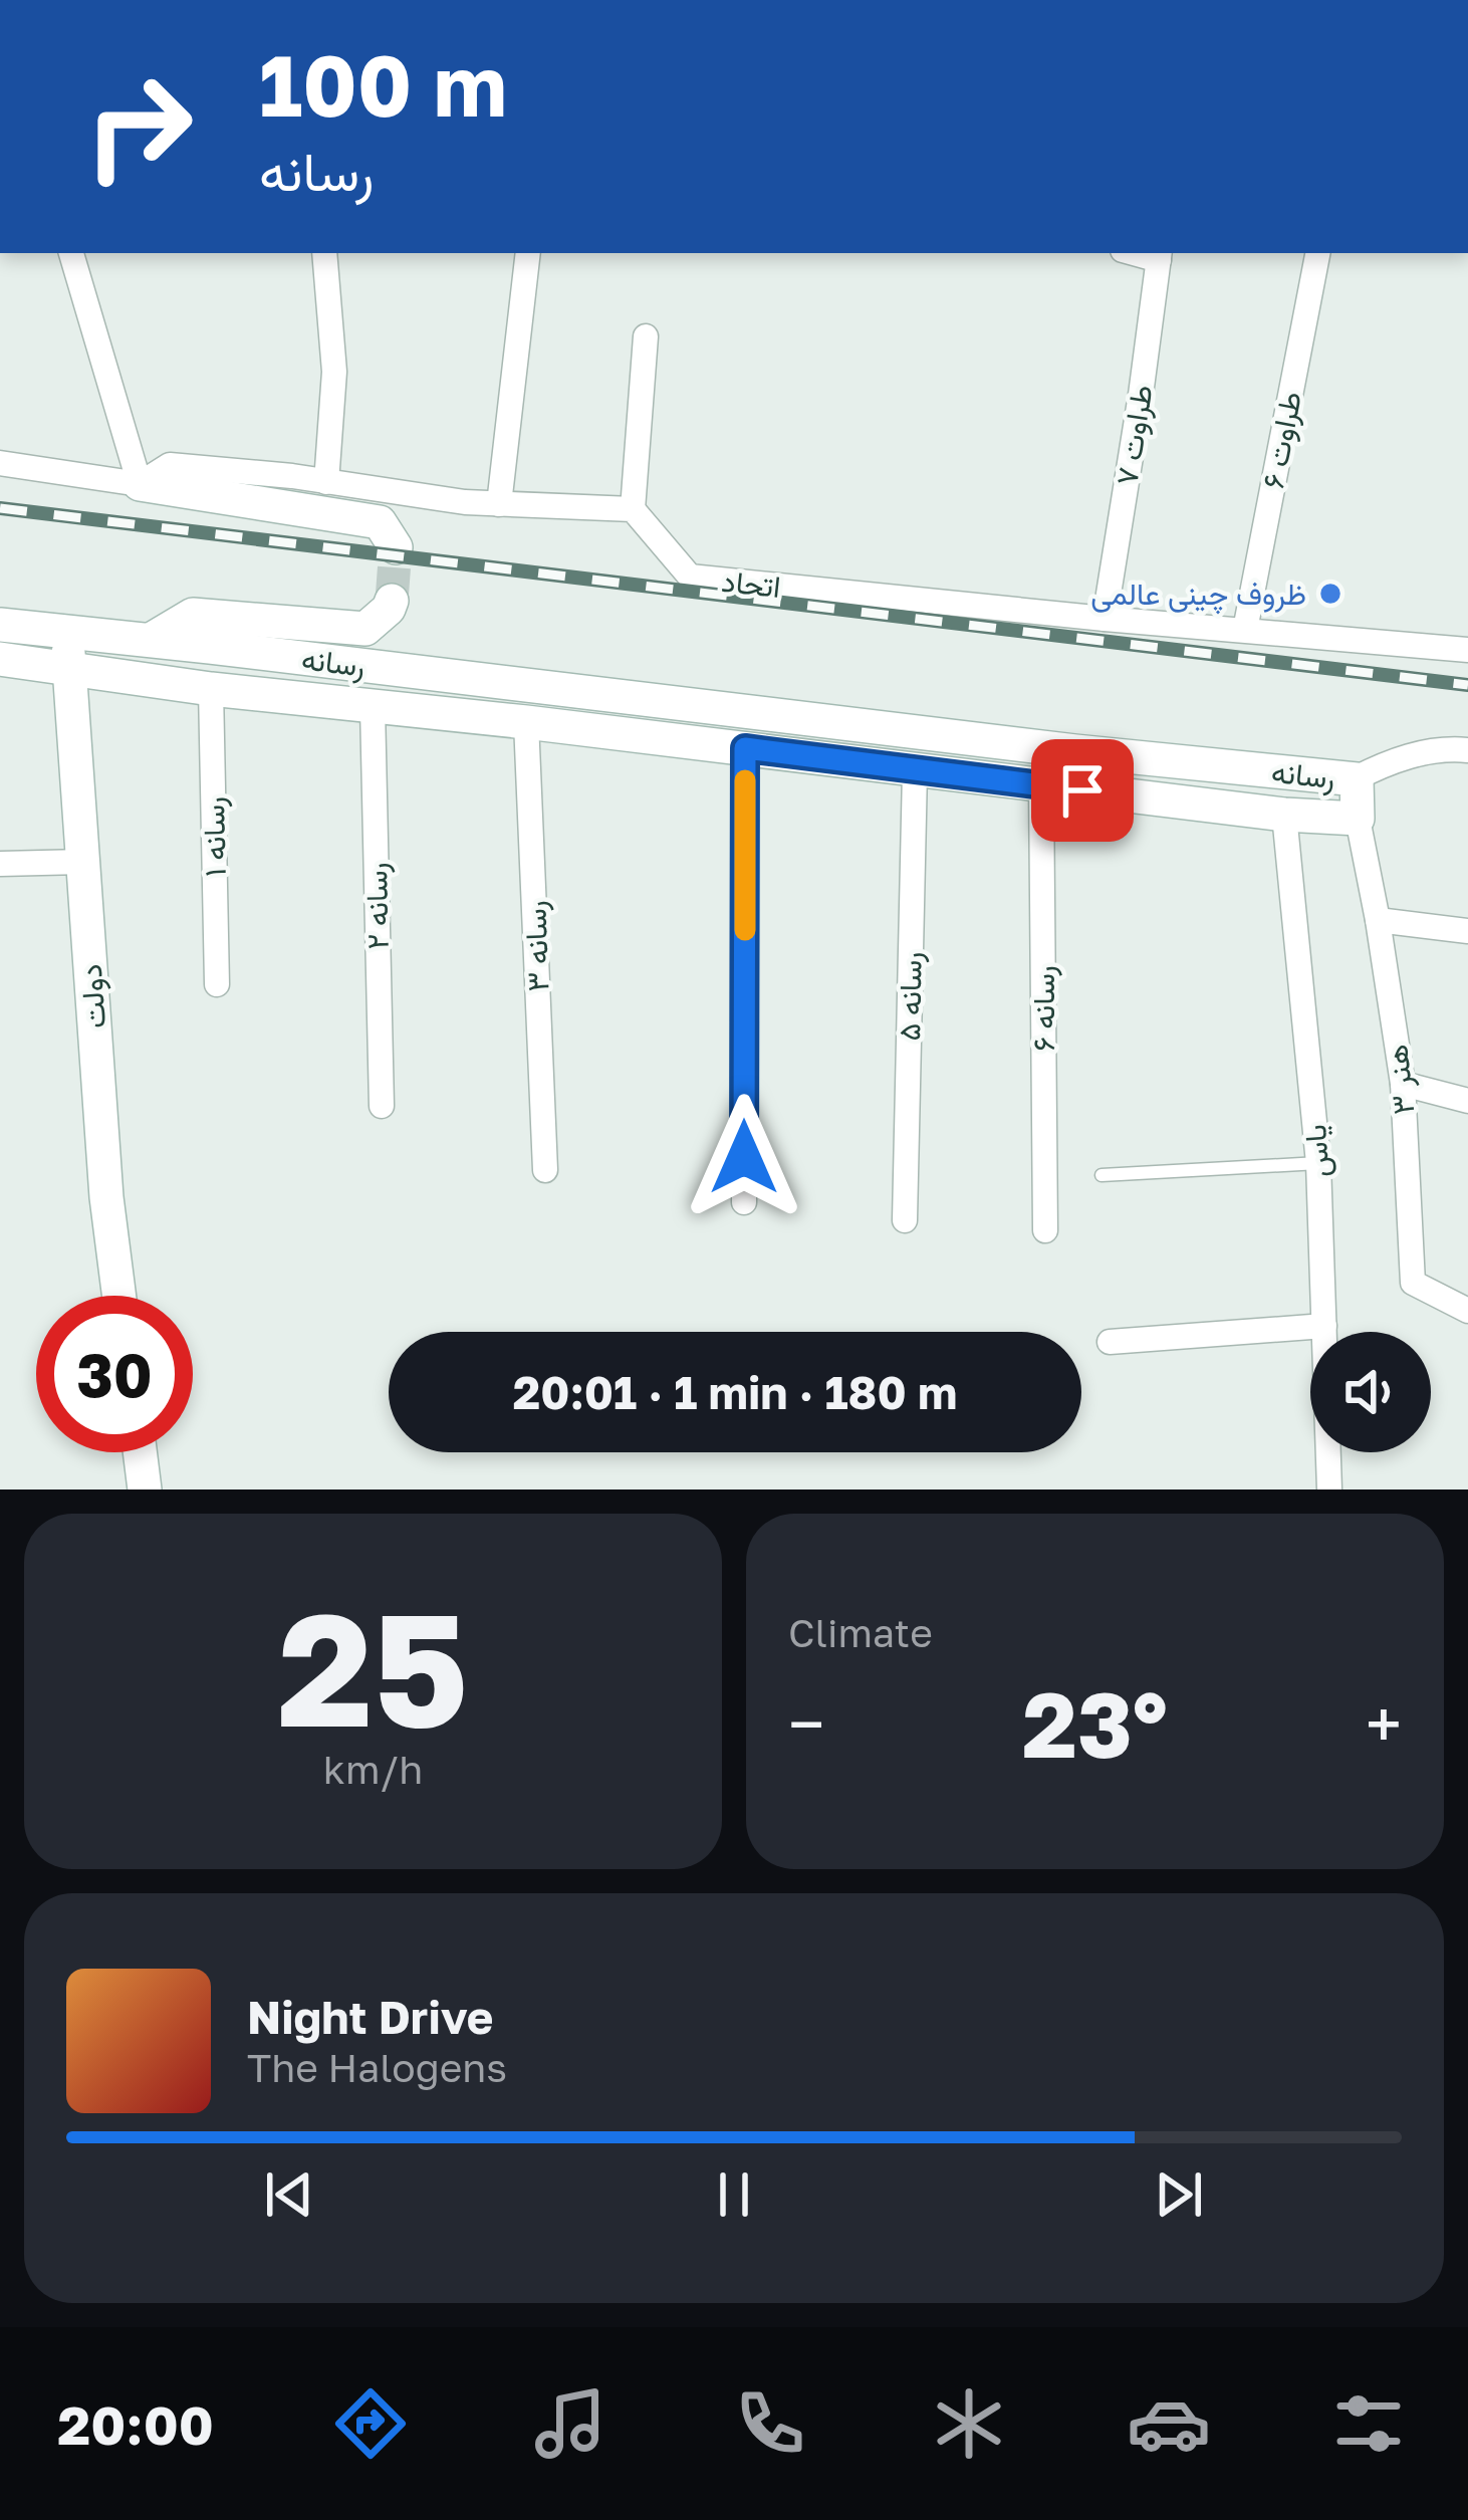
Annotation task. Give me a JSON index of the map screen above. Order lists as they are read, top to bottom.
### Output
{
  "streets": {
    "street": [
      "طراوت ۷",
      "طراوت ۶",
      "اتحاد",
      "رسانه",
      "رسانه ۱",
      "رسانه ۲",
      "رسانه ۳",
      "دولت",
      "رسانه ۵",
      "رسانه ۶",
      "هنر ۳",
      "یاس"
    ]
  },
  "crossings": [
    ["طراوت ۷", "اتحاد"],
    ["طراوت ۶", "اتحاد"],
    ["رسانه", "رسانه ۱"],
    ["رسانه", "رسانه ۲"],
    ["رسانه", "رسانه ۳"],
    ["رسانه", "دولت"],
    ["رسانه", "رسانه ۵"],
    ["رسانه", "رسانه ۶"],
    ["رسانه", "هنر ۳"],
    ["رسانه", "یاس"]
  ],
  "places": ["ظروف چینی عالمی"],
  "page": {
    "turn": ["100 m", "رسانه"],
    "limit": "30",
    "trip": "20:01 · 1 min · 180 m",
    "tile": [
      ["25", "km/h"],
      "Climate"
    ],
    "heat": ["−", "23°", "+"],
    "song": ["Night Drive", "The Halogens"],
    "tabs": "20:00"
  }
}
